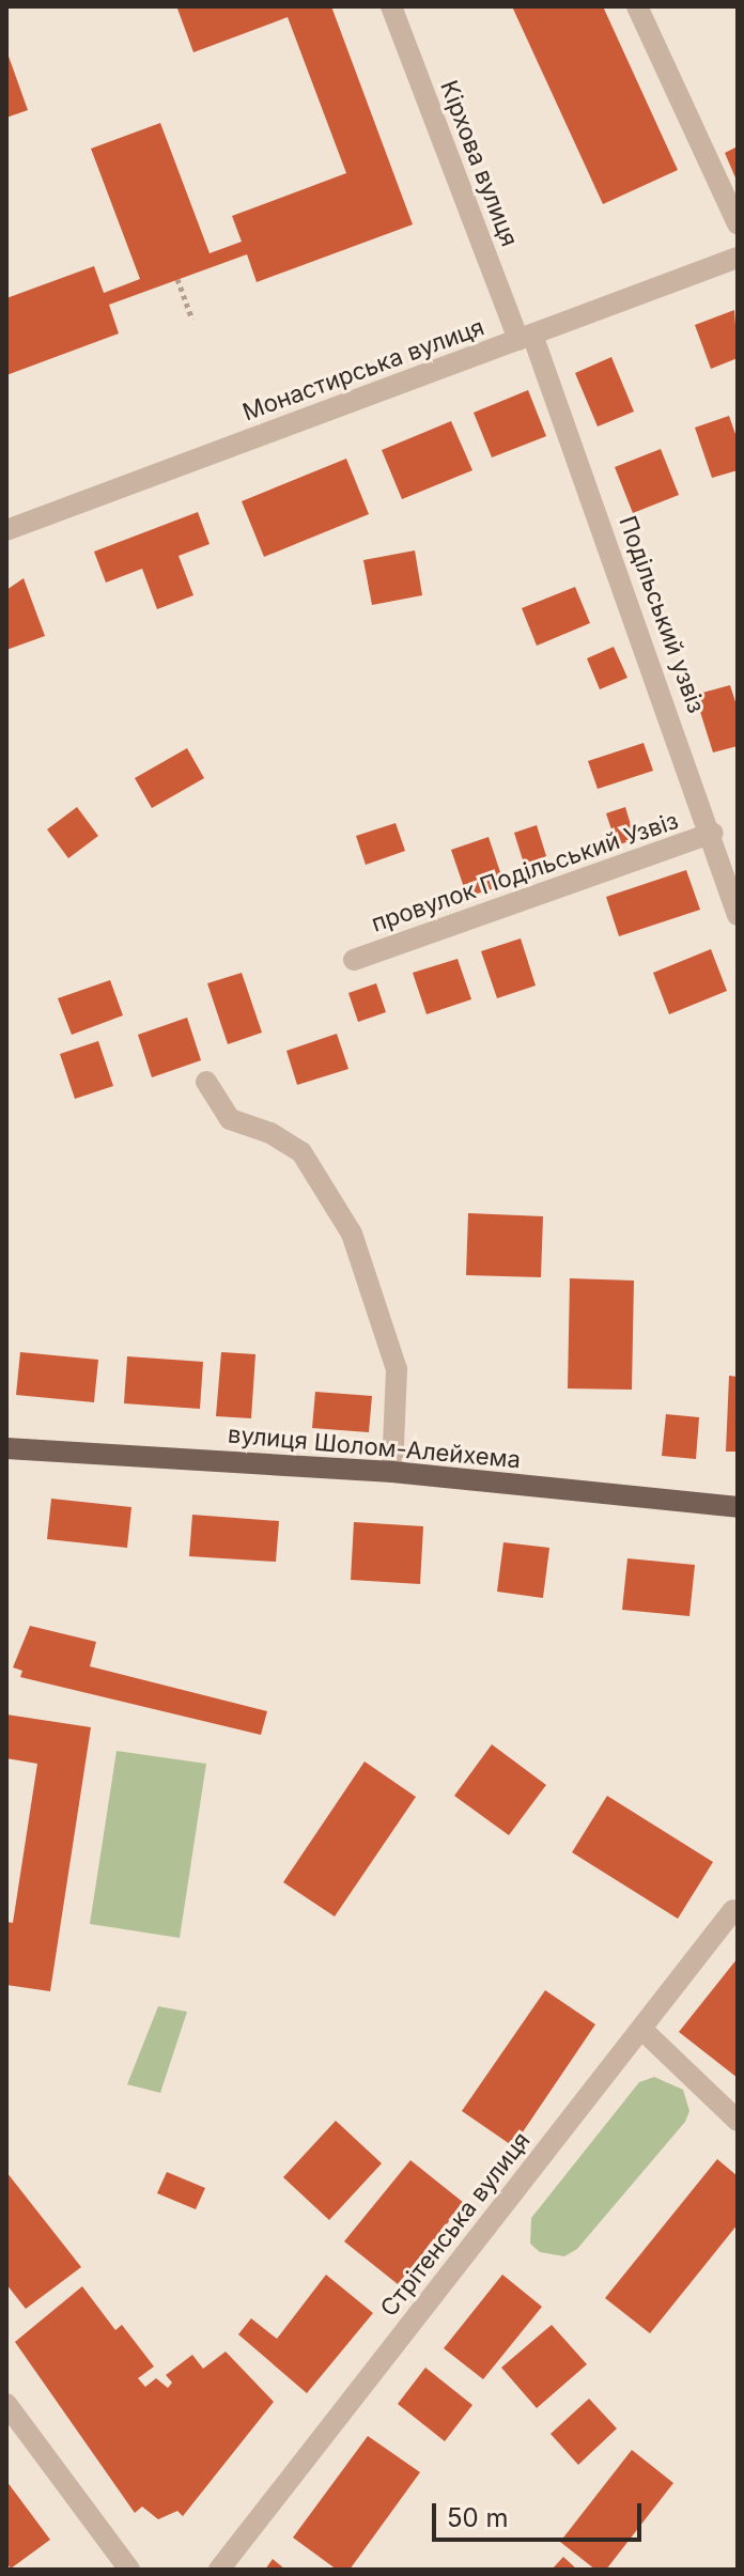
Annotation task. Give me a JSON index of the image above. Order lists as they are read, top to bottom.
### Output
{
  "streets": {
    "main road": ["вулиця Шолом-Алейхема"],
    "street": [
      "Кірхова вулиця",
      "Монастирська вулиця",
      "Подільський узвіз",
      "провулок Подільський Узвіз",
      "Стрітенська вулиця"
    ]
  },
  "crossings": [
    ["Кірхова вулиця", "Монастирська вулиця"],
    ["Кірхова вулиця", "Подільський узвіз"],
    ["Монастирська вулиця", "Подільський узвіз"],
    ["Подільський узвіз", "провулок Подільський Узвіз"]
  ],
  "scale_bar": "50 m"
}
